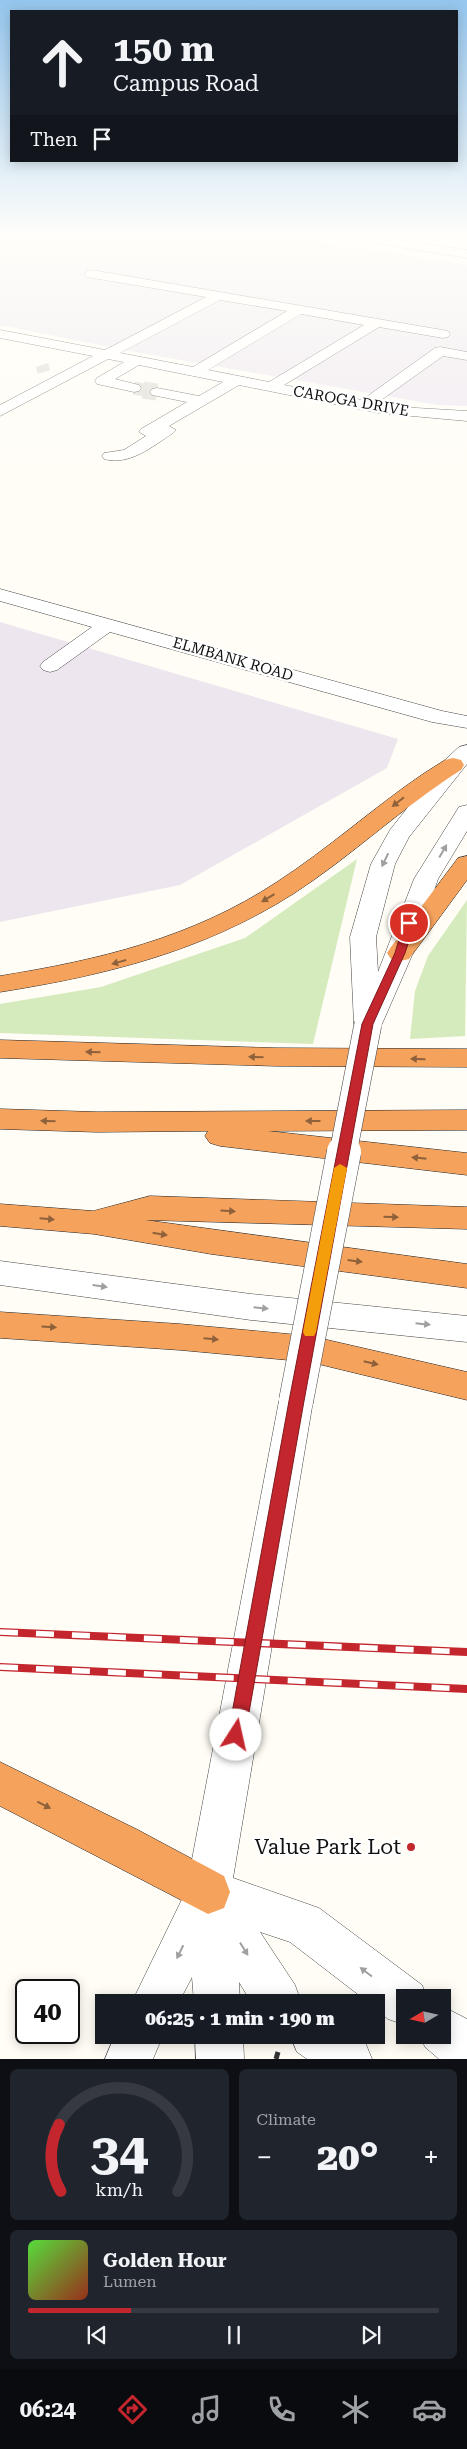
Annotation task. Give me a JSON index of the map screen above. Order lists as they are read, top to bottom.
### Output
{
  "streets": {
    "street": ["CAROGA DRIVE", "ELMBANK ROAD"]
  },
  "places": ["Value Park Lot"],
  "north": "left",
  "page": {
    "turn": ["150 m", "Campus Road"],
    "then": "Then",
    "limit": "40",
    "trip": "06:25 · 1 min · 190 m",
    "tile": "Climate",
    "heat": ["−", "20°", "+"],
    "song": ["Golden Hour", "Lumen"],
    "tabs": "06:24",
    "gauge": ["34", "km/h"]
  }
}
